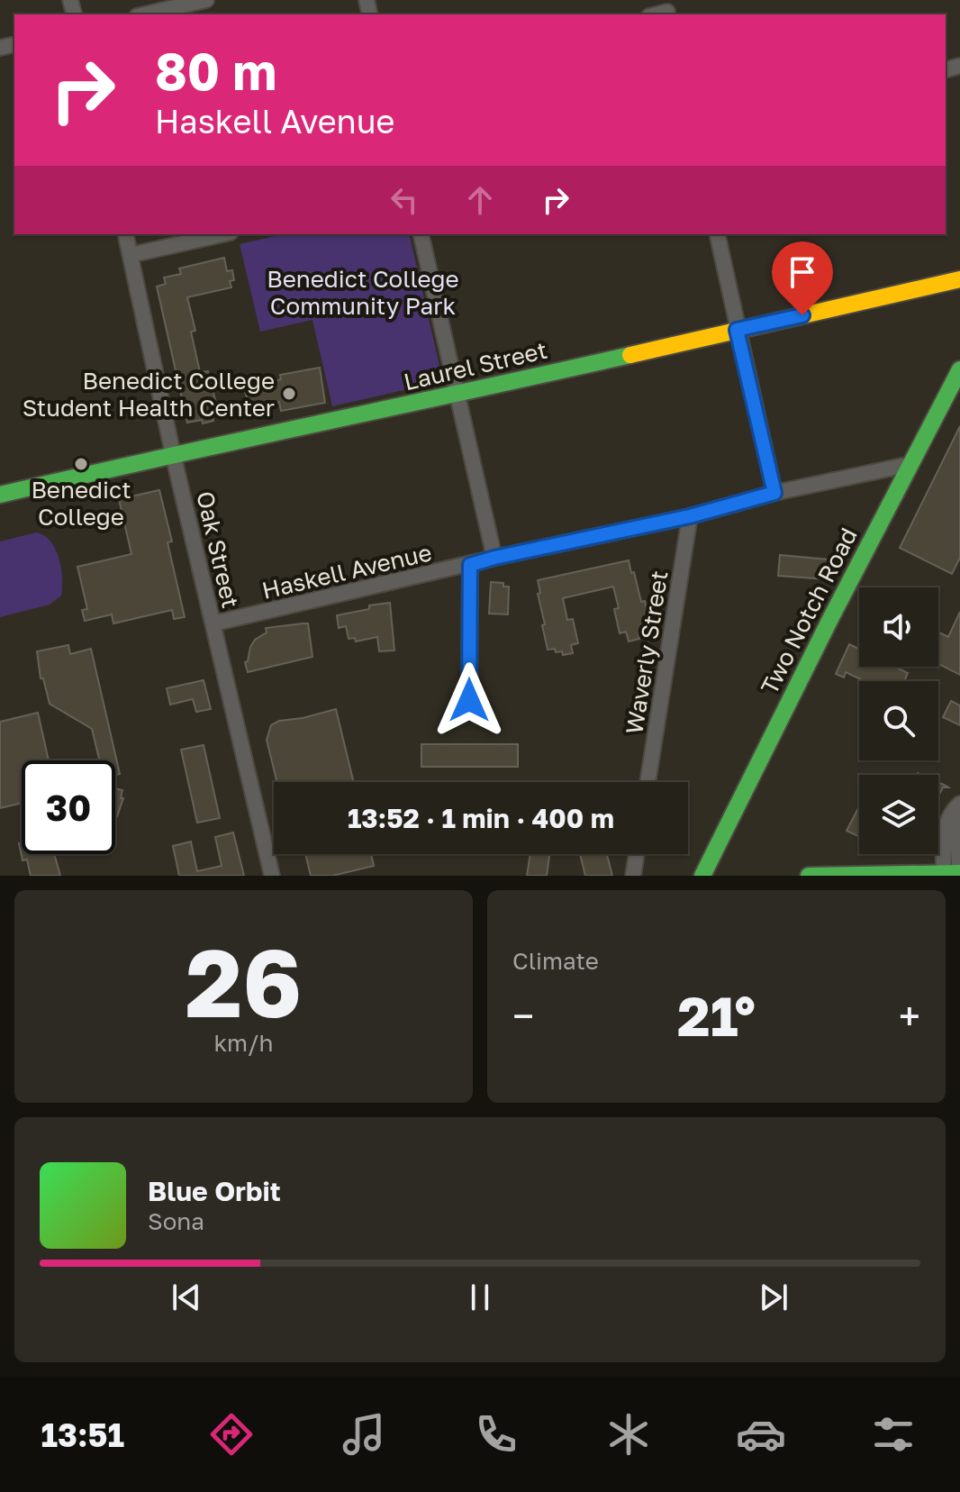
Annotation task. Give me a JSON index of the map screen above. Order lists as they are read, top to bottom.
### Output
{
  "streets": {
    "street": [
      "Laurel Street",
      "Oak Street",
      "Haskell Avenue",
      "Two Notch Road",
      "Waverly Street"
    ]
  },
  "crossings": [
    ["Laurel Street", "Oak Street"],
    ["Oak Street", "Haskell Avenue"],
    ["Haskell Avenue", "Two Notch Road"],
    ["Haskell Avenue", "Waverly Street"]
  ],
  "parks": ["Benedict College Community Park"],
  "places": ["Benedict College Student Health Center", "Benedict College"],
  "page": {
    "turn": ["80 m", "Haskell Avenue"],
    "limit": "30",
    "trip": "13:52 · 1 min · 400 m",
    "tile": [
      ["26", "km/h"],
      "Climate"
    ],
    "heat": ["−", "21°", "+"],
    "song": ["Blue Orbit", "Sona"],
    "tabs": "13:51"
  }
}
